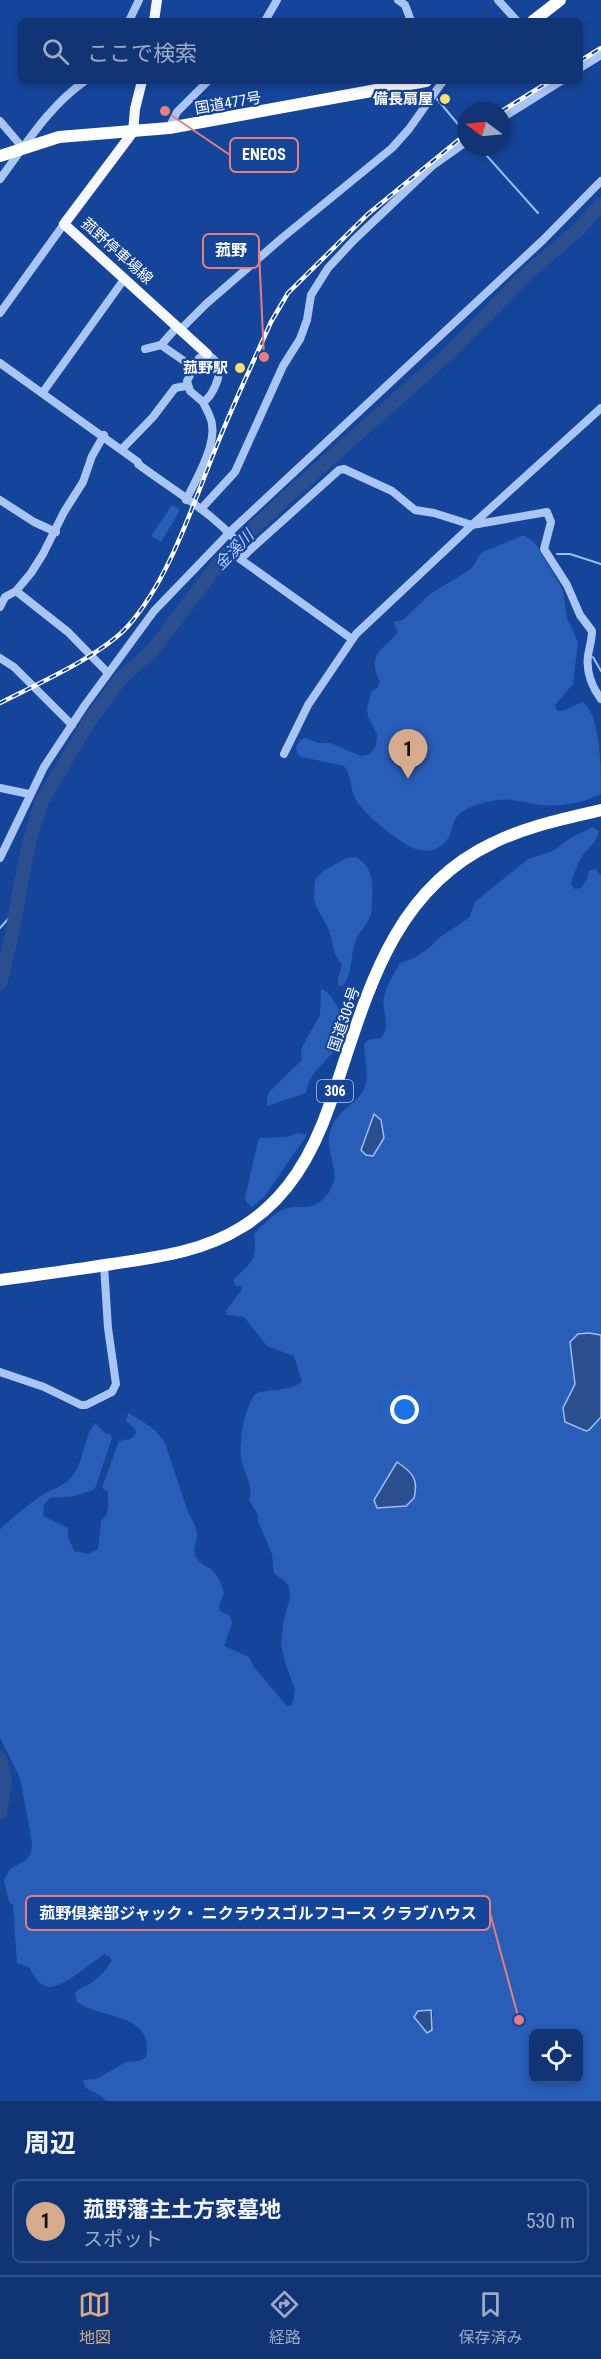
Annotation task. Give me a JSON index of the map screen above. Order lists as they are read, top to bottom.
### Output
{
  "streets": {
    "highway": ["国道477号", "国道306号", "306"],
    "main road": ["菰野停車場線"]
  },
  "crossings": [
    ["国道477号", "菰野停車場線"]
  ],
  "water": ["金溪川"],
  "places": [
    "備長扇屋",
    "ENEOS",
    "菰野",
    "菰野駅",
    "菰野倶楽部ジャック・ ニクラウスゴルフコース クラブハウス"
  ],
  "north": "left",
  "page": {
    "search": "ここで検索",
    "pins": "1",
    "heading": "周辺",
    "list": [
      {
        "mark": "1",
        "name": "菰野藩主土方家墓地",
        "note": "スポット",
        "value": "530 m"
      }
    ],
    "nav": ["地図", "経路", "保存済み"]
  }
}
